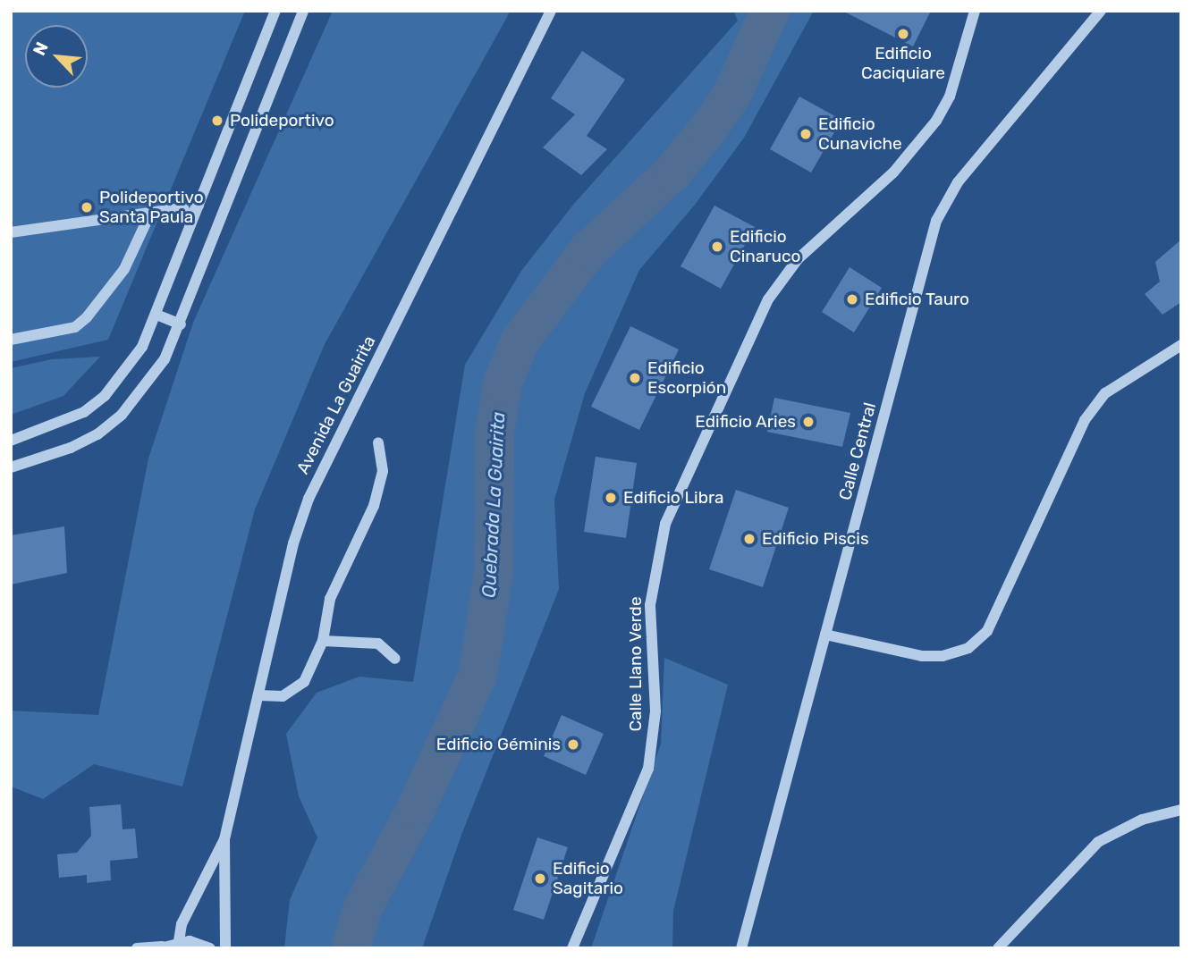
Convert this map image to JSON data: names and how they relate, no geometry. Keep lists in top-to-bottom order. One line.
{"streets":{"street":["Avenida La Guairita","Calle Central","Calle Llano Verde"]},"water":["Quebrada La Guairita"],"places":["Edificio Caciquiare","Polideportivo","Edificio Cunaviche","Polideportivo Santa Paula","Edificio Cinaruco","Edificio Tauro","Edificio Escorpión","Edificio Aries","Edificio Libra","Edificio Piscis","Edificio Géminis","Edificio Sagitario"],"north":"top left"}
